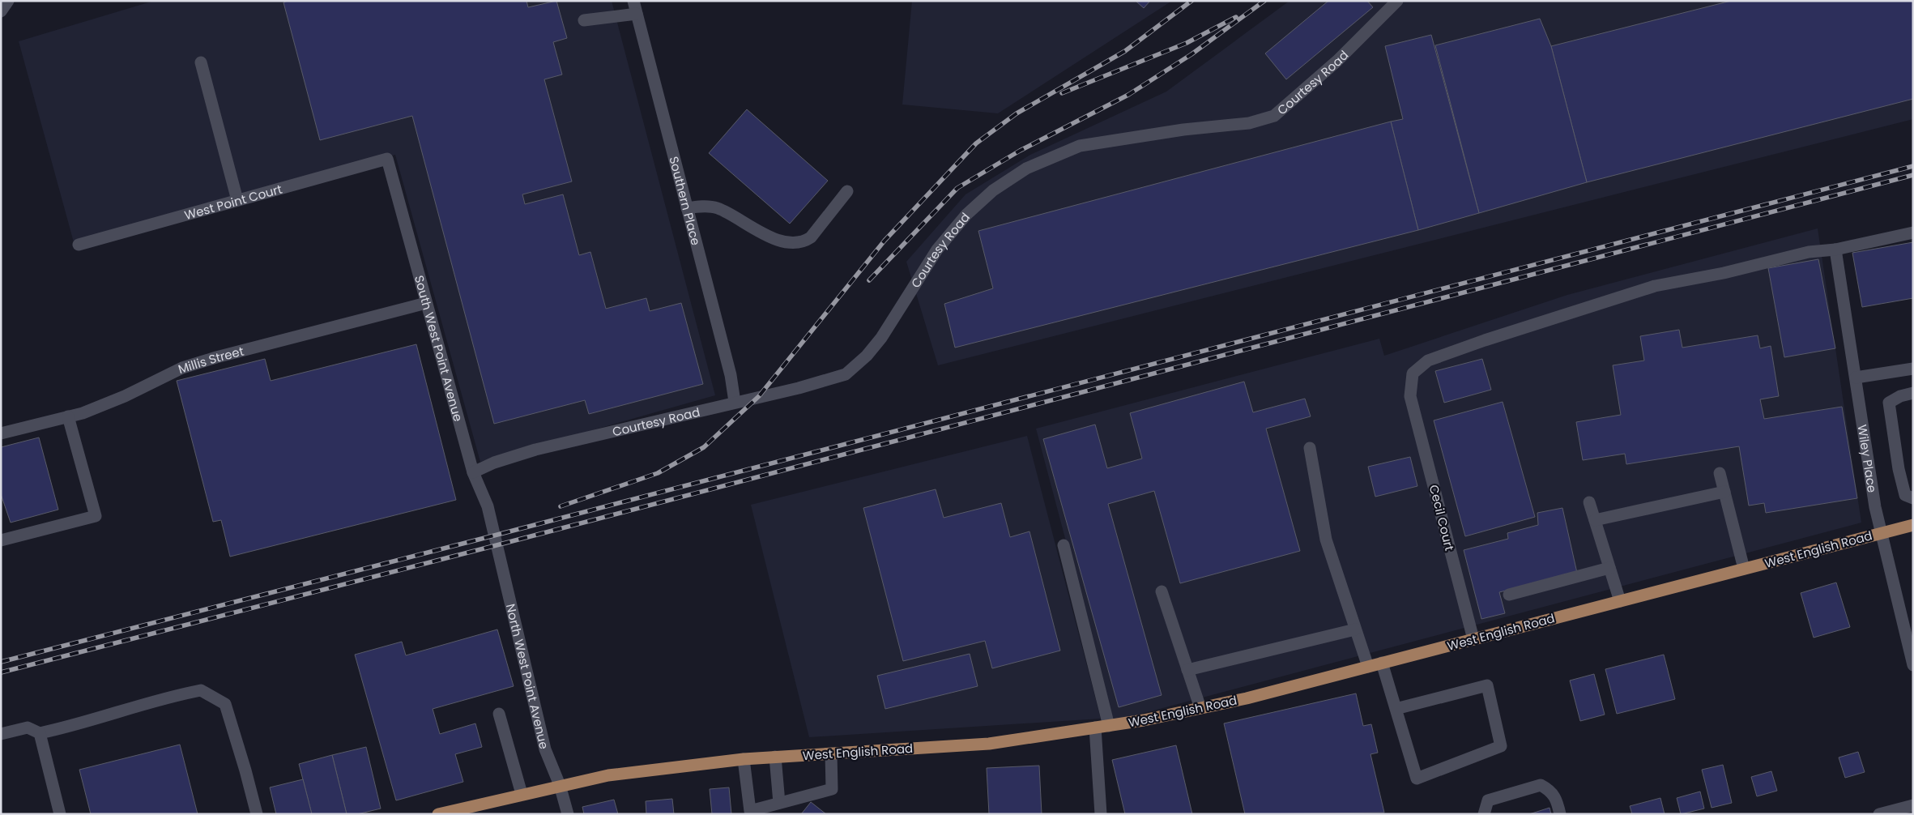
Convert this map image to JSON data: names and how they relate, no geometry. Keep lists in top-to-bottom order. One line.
{"streets":{"main road":["West English Road"],"street":["Courtesy Road","Southern Place","West Point Court","South West Point Avenue","Millis Street","Wiley Place","Cecil Court","North West Point Avenue"]},"crossings":[["Courtesy Road","Southern Place"],["Courtesy Road","South West Point Avenue"],["West Point Court","South West Point Avenue"],["South West Point Avenue","Millis Street"],["South West Point Avenue","North West Point Avenue"],["Wiley Place","Cecil Court"],["Wiley Place","West English Road"],["Cecil Court","West English Road"],["West English Road","North West Point Avenue"]]}
